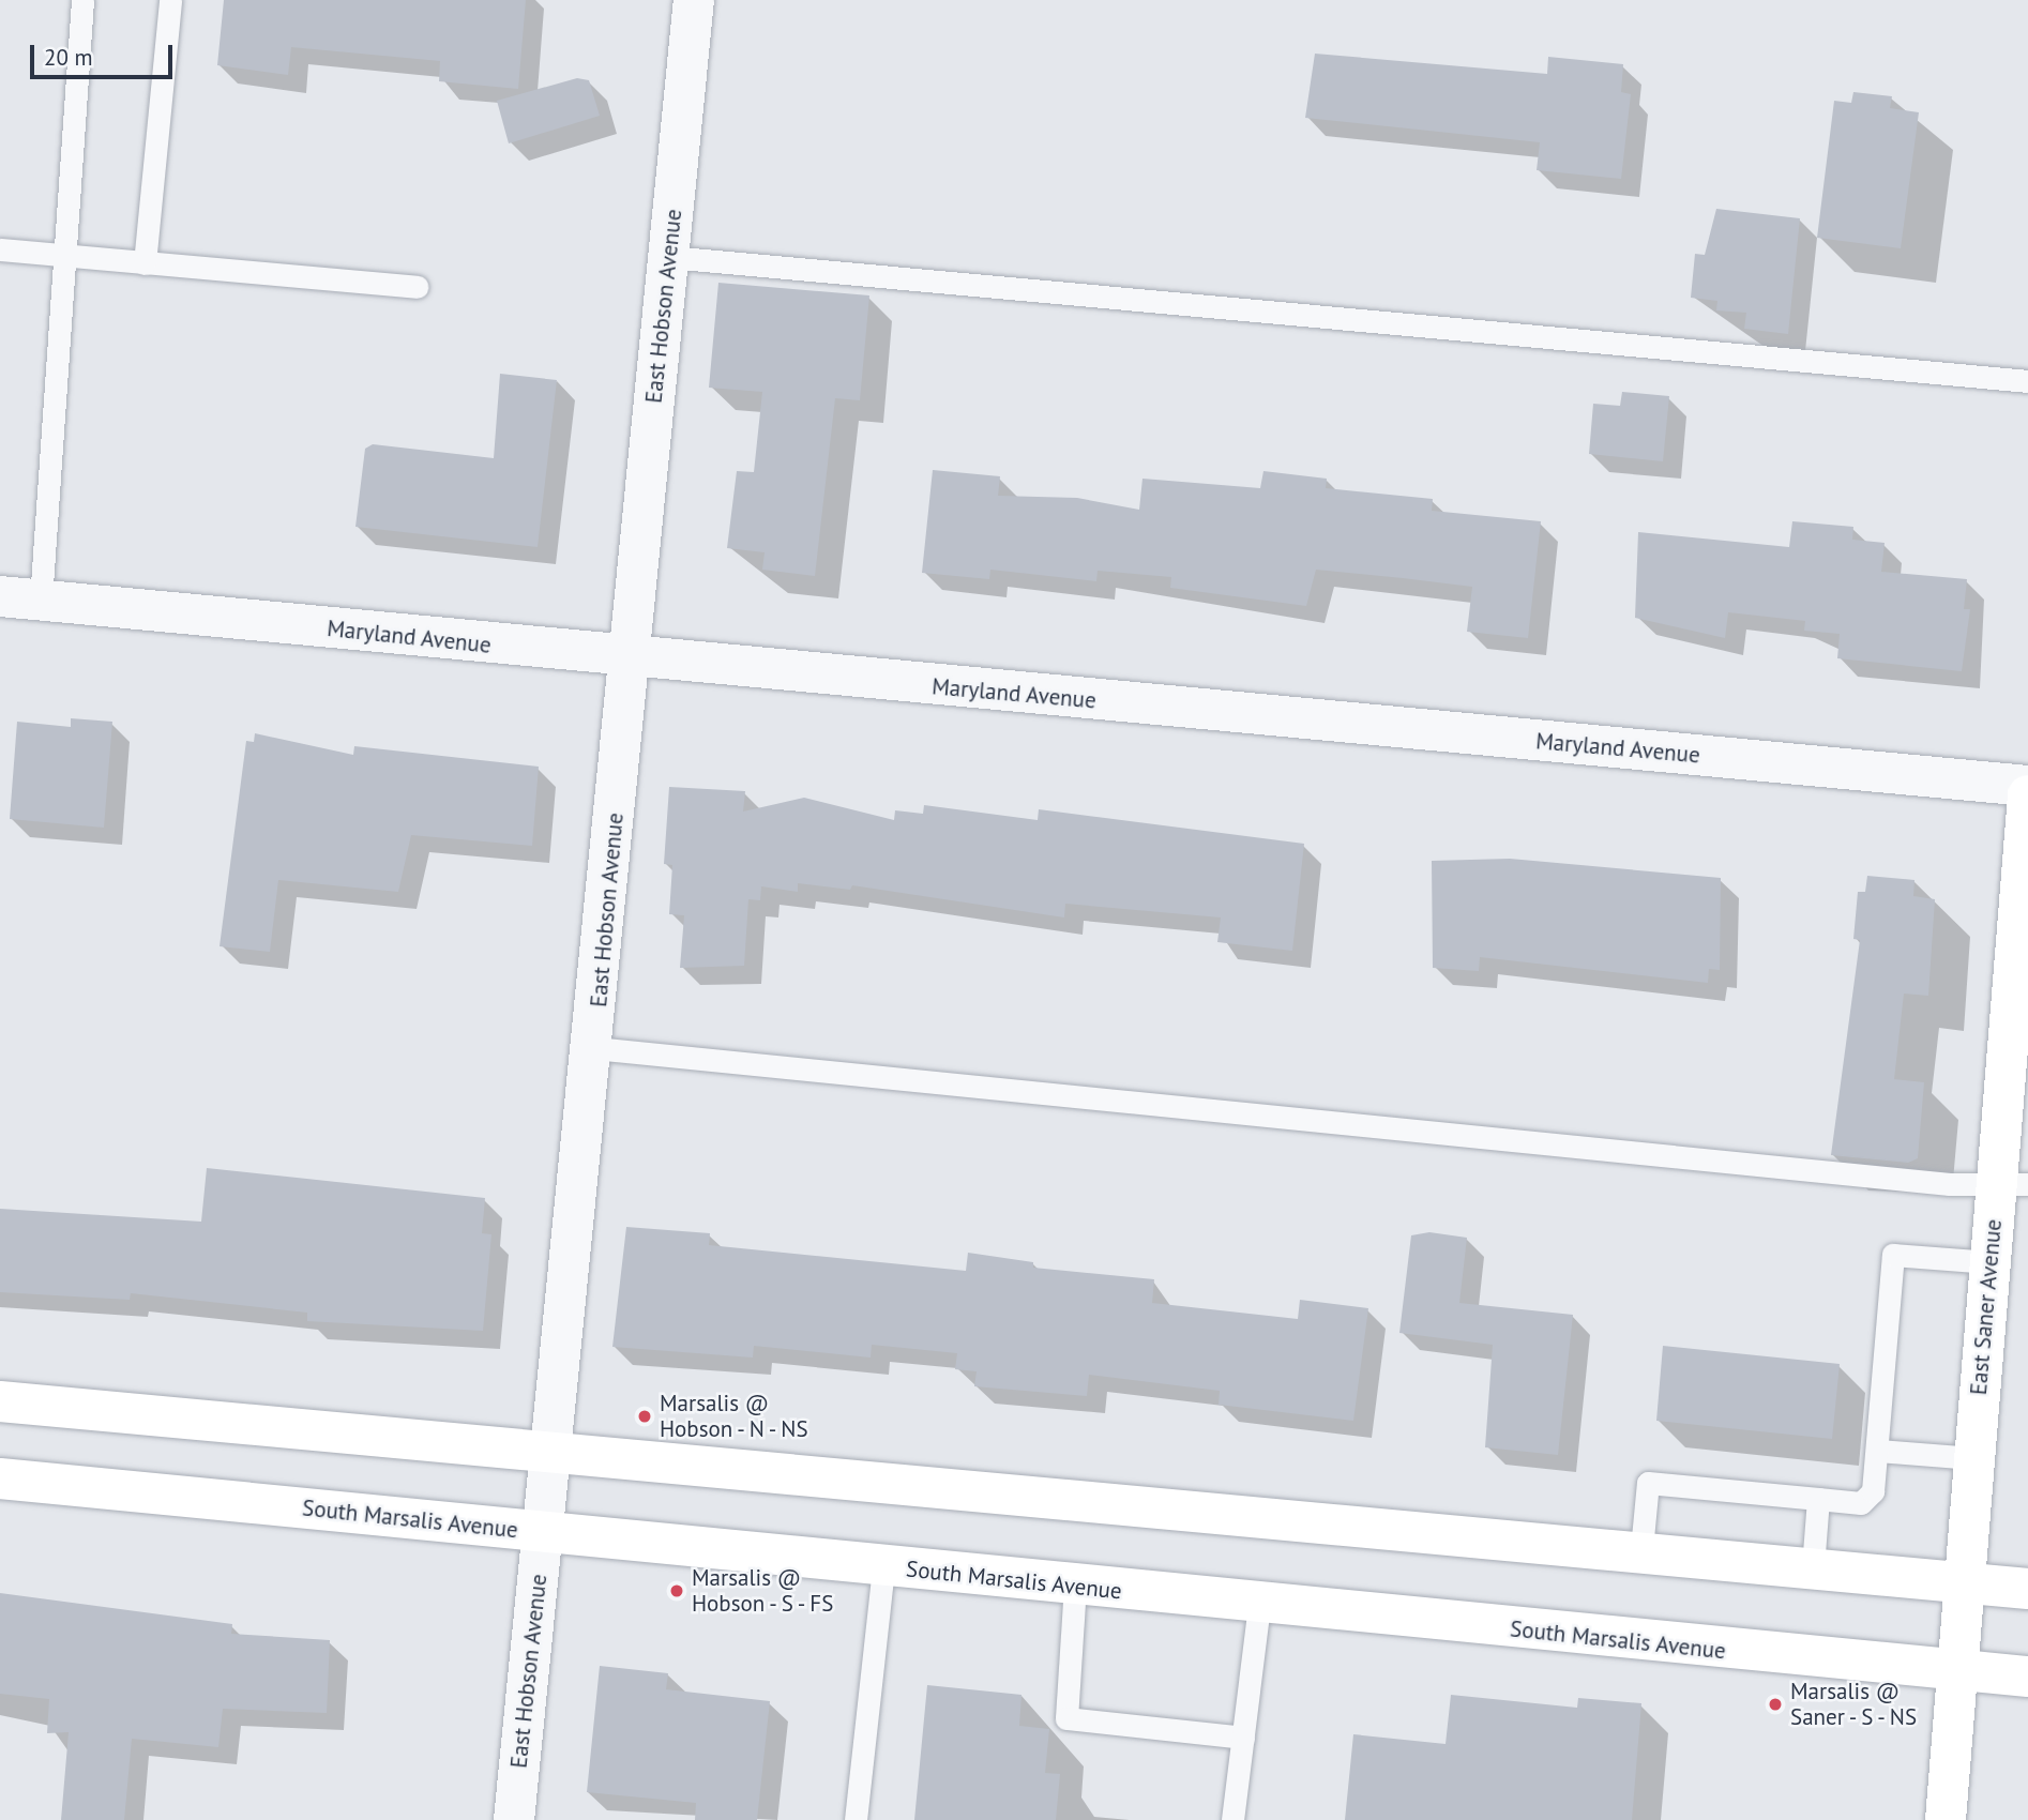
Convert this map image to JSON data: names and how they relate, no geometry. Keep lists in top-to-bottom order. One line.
{"streets":{"main road":["East Saner Avenue","South Marsalis Avenue"],"street":["East Hobson Avenue","Maryland Avenue"]},"crossings":[["East Hobson Avenue","Maryland Avenue"],["East Hobson Avenue","South Marsalis Avenue"],["East Saner Avenue","South Marsalis Avenue"]],"places":["Marsalis @ Hobson - N - NS","Marsalis @ Hobson - S - FS","Marsalis @ Saner - S - NS"],"scale_bar":"20 m"}
